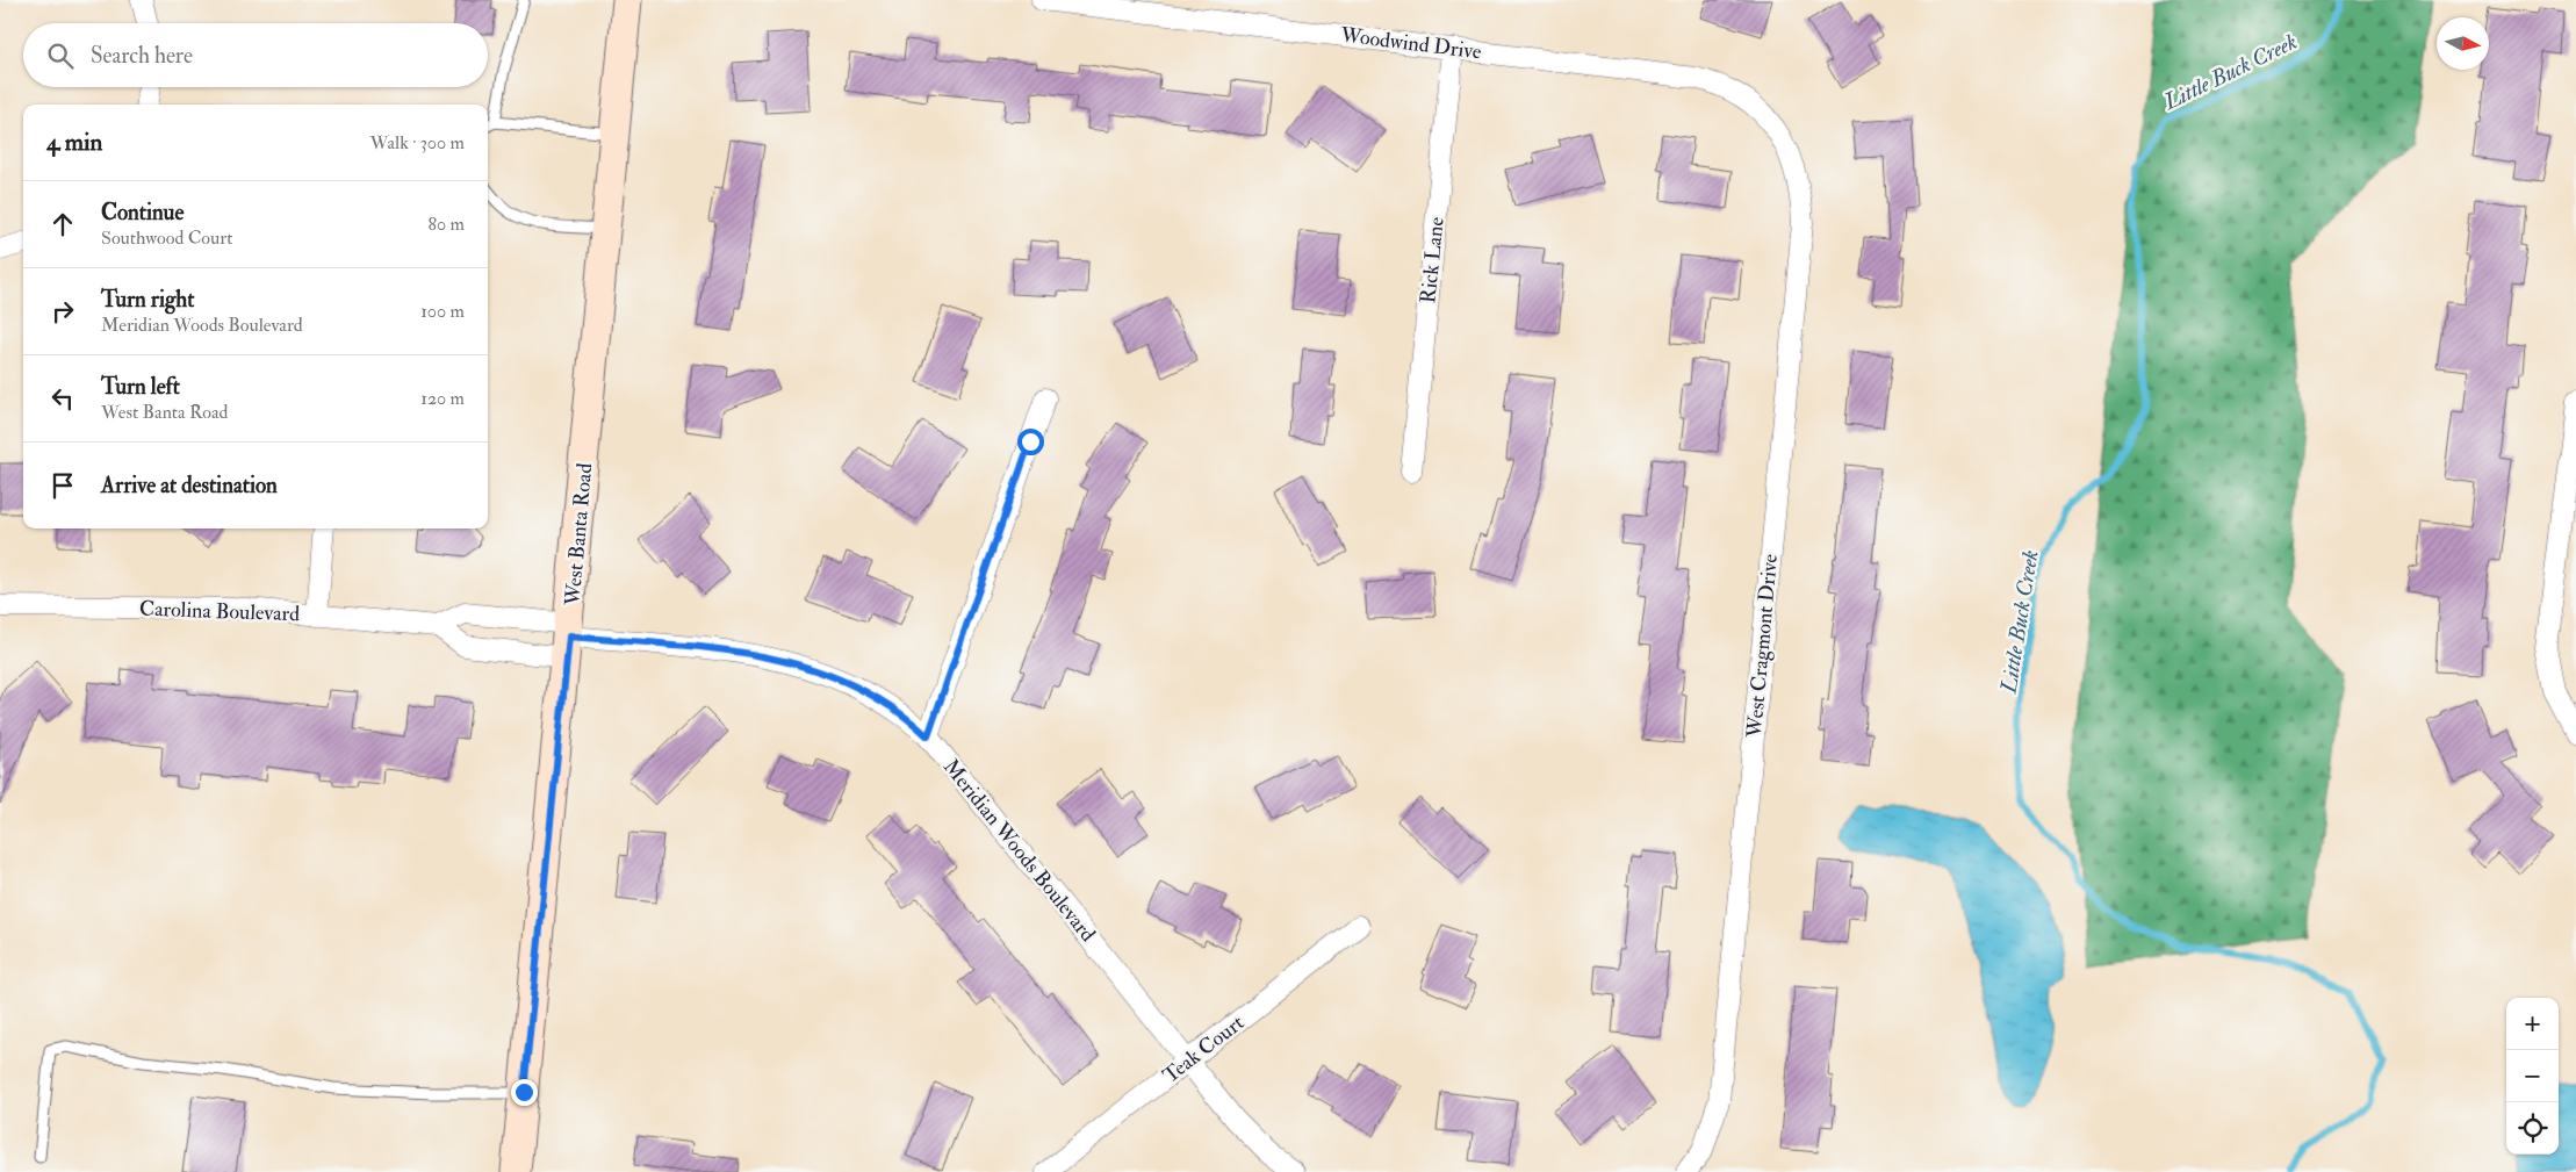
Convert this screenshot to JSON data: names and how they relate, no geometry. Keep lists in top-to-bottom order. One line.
{"streets":{"street":["Woodwind Drive","Rick Lane","West Banta Road","Carolina Boulevard","West Cragmont Drive","Meridian Woods Boulevard","Teak Court"]},"crossings":[["Woodwind Drive","Rick Lane"],["Woodwind Drive","West Cragmont Drive"],["West Banta Road","Meridian Woods Boulevard"],["Meridian Woods Boulevard","Teak Court"]],"water":["Little Buck Creek"],"north":"right","page":{"search":"Search here","heading":["4 min","Walk · 300 m"],"list":[["Continue","Southwood Court","80 m"],["Turn right","Meridian Woods Boulevard","100 m"],["Turn left","West Banta Road","120 m"],"Arrive at destination"],"map_buttons":["+","−"]}}
